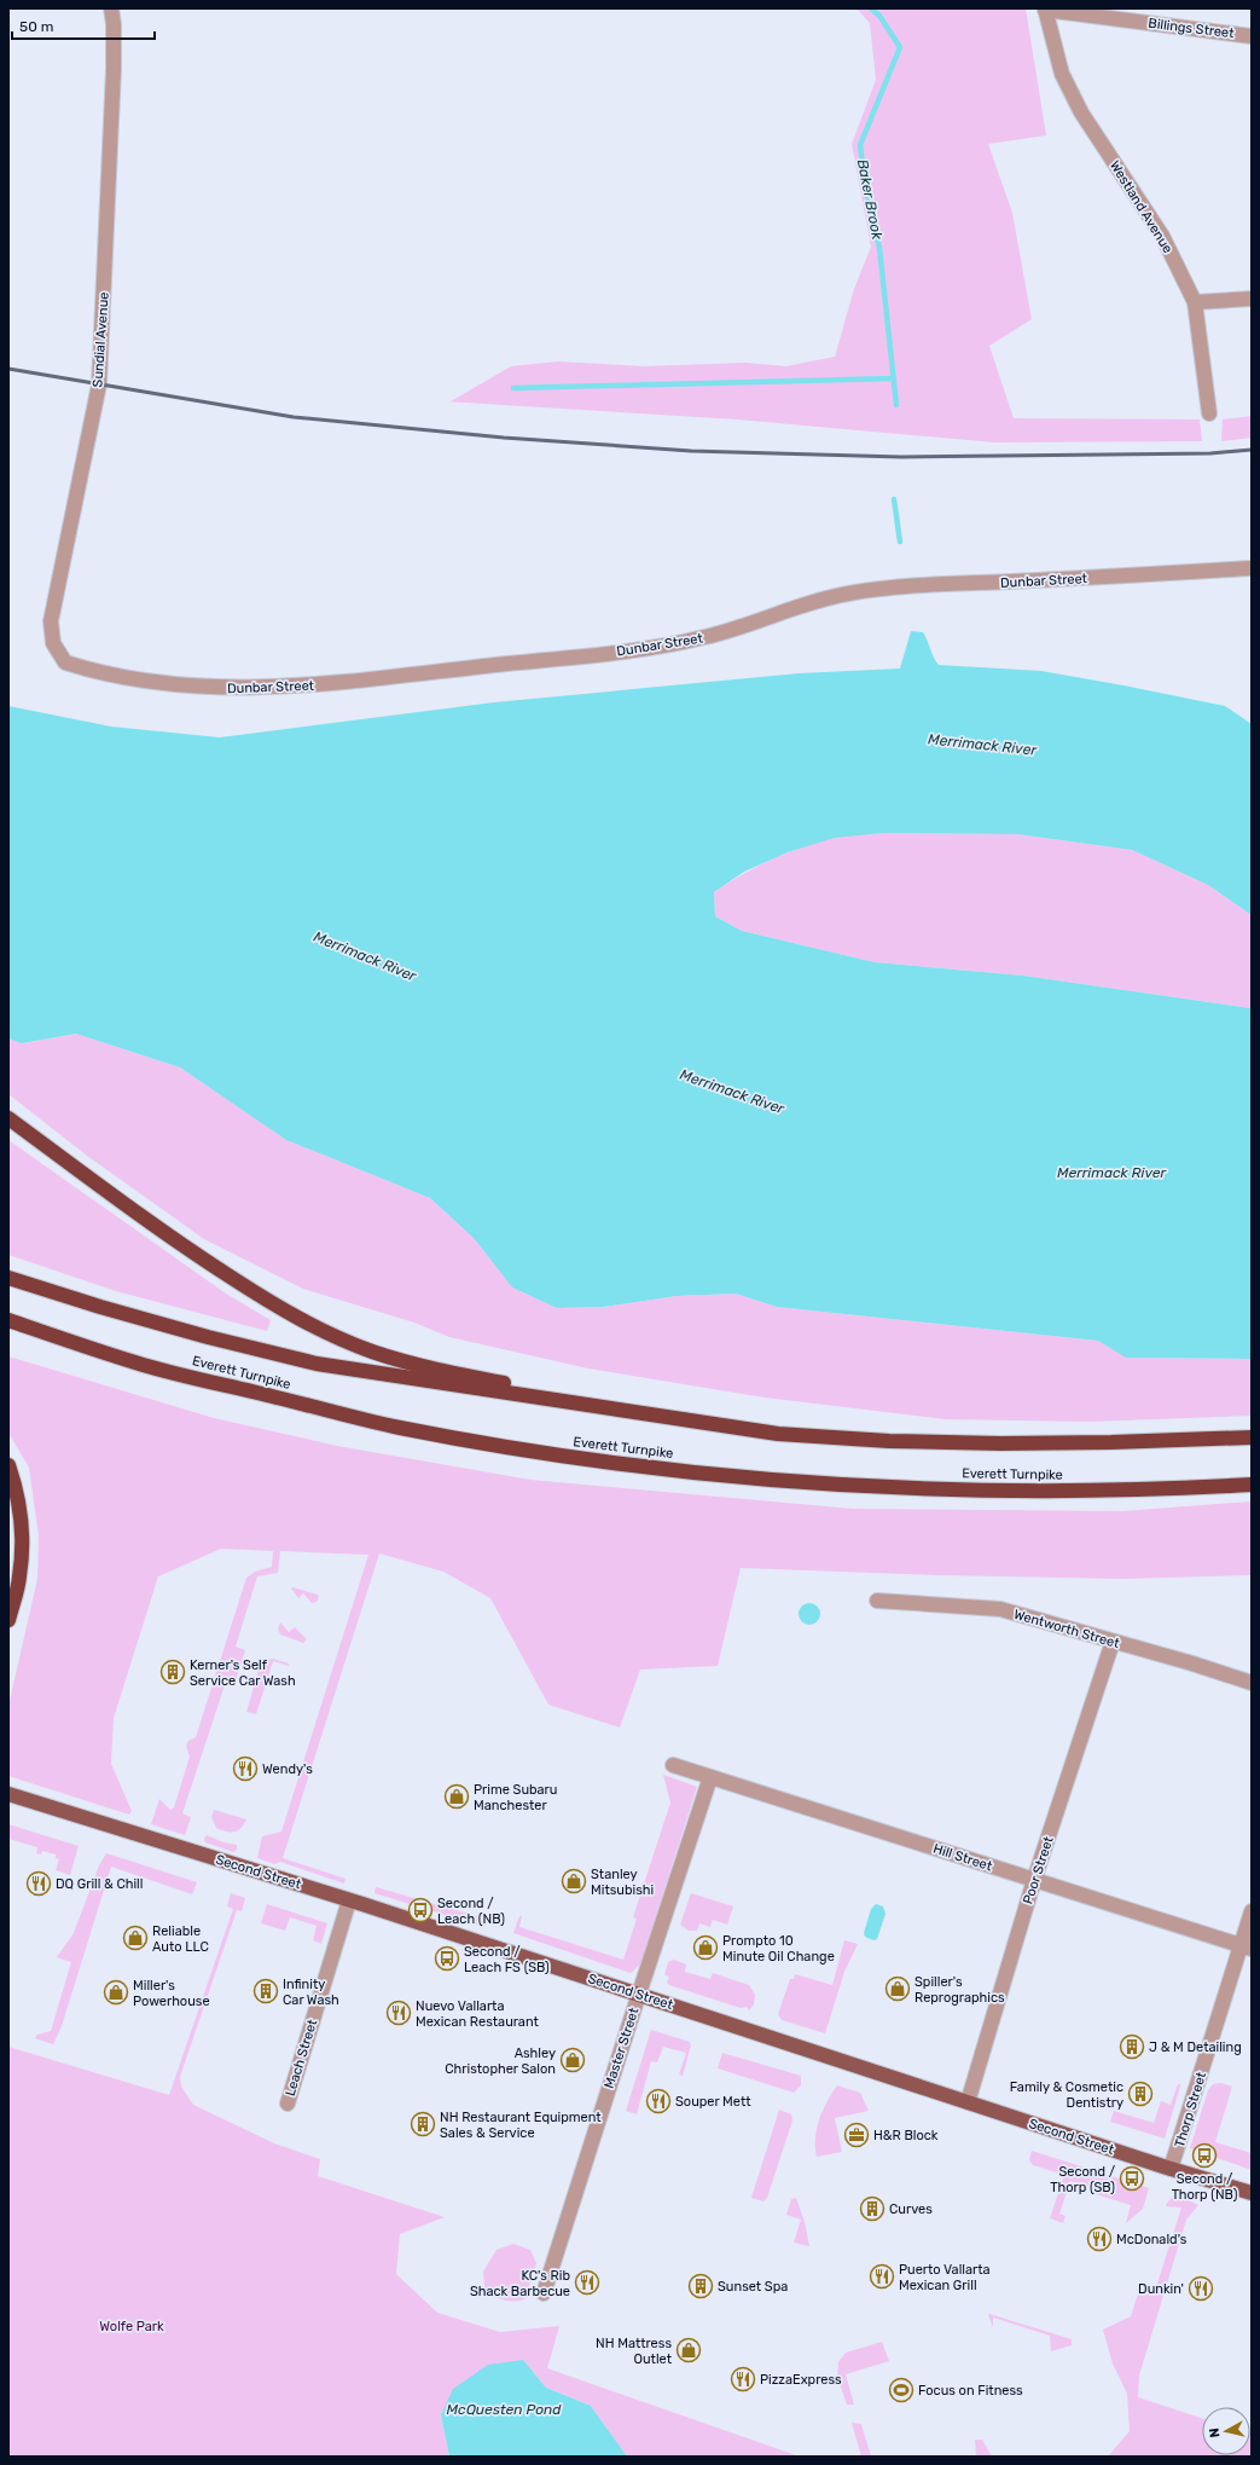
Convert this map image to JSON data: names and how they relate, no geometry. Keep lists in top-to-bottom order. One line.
{"streets":{"highway":["Everett Turnpike"],"main road":["Second Street"],"street":["Billings Street","Westland Avenue","Sundial Avenue","Dunbar Street","Wentworth Street","Hill Street","Poor Street","Master Street","Leach Street","Thorp Street"]},"crossings":[["Billings Street","Westland Avenue"],["Sundial Avenue","Dunbar Street"],["Wentworth Street","Poor Street"],["Hill Street","Poor Street"],["Hill Street","Master Street"],["Hill Street","Thorp Street"],["Poor Street","Second Street"],["Second Street","Master Street"],["Second Street","Leach Street"],["Second Street","Thorp Street"]],"water":["Baker Brook","Merrimack River","McQuesten Pond"],"parks":["Wolfe Park"],"places":{"building":["Kerner's Self Service Car Wash","Infinity Car Wash","J & M Detailing","Family & Cosmetic Dentistry","NH Restaurant Equipment Sales & Service","Curves","Sunset Spa"],"restaurant":["Wendy's","DQ Grill & Chill","Nuevo Vallarta Mexican Restaurant","Souper Mett","McDonald's","Puerto Vallarta Mexican Grill","KC's Rib Shack Barbecue","Dunkin'","PizzaExpress"],"shop":["Prime Subaru Manchester","Stanley Mitsubishi","Reliable Auto LLC","Prompto 10 Minute Oil Change","Spiller's Reprographics","Miller's Powerhouse","Ashley Christopher Salon","NH Mattress Outlet"],"bus stop":["Second / Leach (NB)","Second / Leach FS (SB)","Second / Thorp (NB)","Second / Thorp (SB)"],"office":["H&R Block"],"sports":["Focus on Fitness"]},"scale_bar":"50 m","north":"left"}
